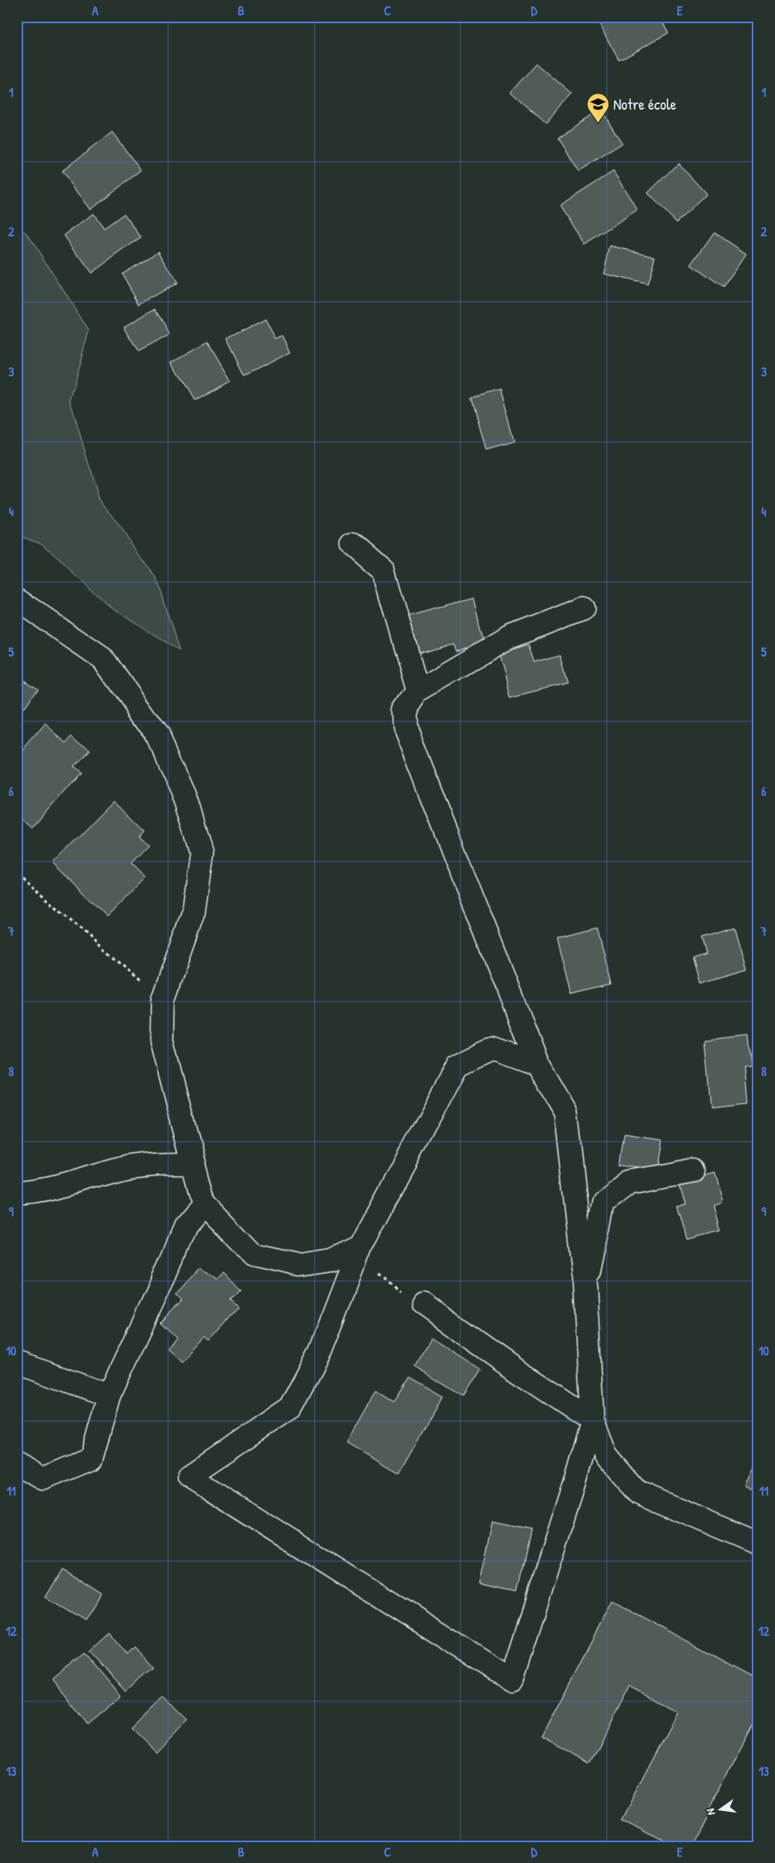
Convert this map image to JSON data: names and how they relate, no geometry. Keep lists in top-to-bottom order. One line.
{"places":{"school or university":["Notre école"]},"north":"left","grid":{"columns":["A","B","C","D","E"],"rows":["1","2","3","4","5","6","7","8","9","10","11","12","13"]}}
